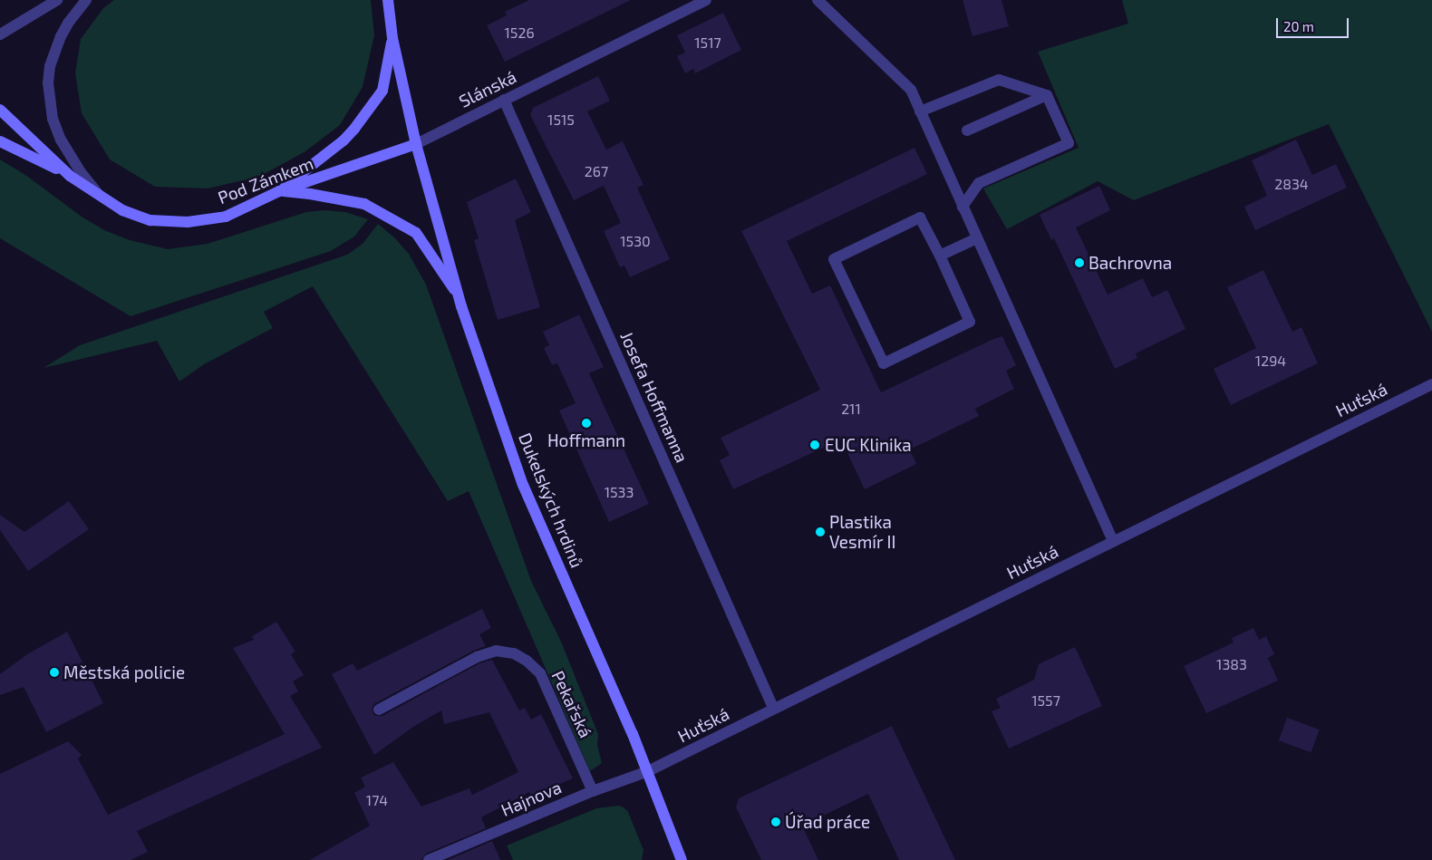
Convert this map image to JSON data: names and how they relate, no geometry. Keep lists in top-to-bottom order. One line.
{"streets":{"main road":["Pod Zámkem","Dukelských hrdinů"],"street":["Slánská","Josefa Hoffmanna","Huťská","Pekařská","Hajnova"]},"crossings":[["Slánská","Pod Zámkem"],["Slánská","Josefa Hoffmanna"],["Slánská","Dukelských hrdinů"],["Pod Zámkem","Dukelských hrdinů"],["Josefa Hoffmanna","Huťská"],["Huťská","Dukelských hrdinů"],["Huťská","Hajnova"],["Dukelských hrdinů","Hajnova"],["Pekařská","Hajnova"]],"places":["Bachrovna","Hoffmann","EUC Klinika","Plastika Vesmír II","Městská policie","Úřad práce"],"house_numbers":["1526","1517","1515","267","2834","1530","1294","211","1533","1383","1557","174"],"scale_bar":"20 m"}
